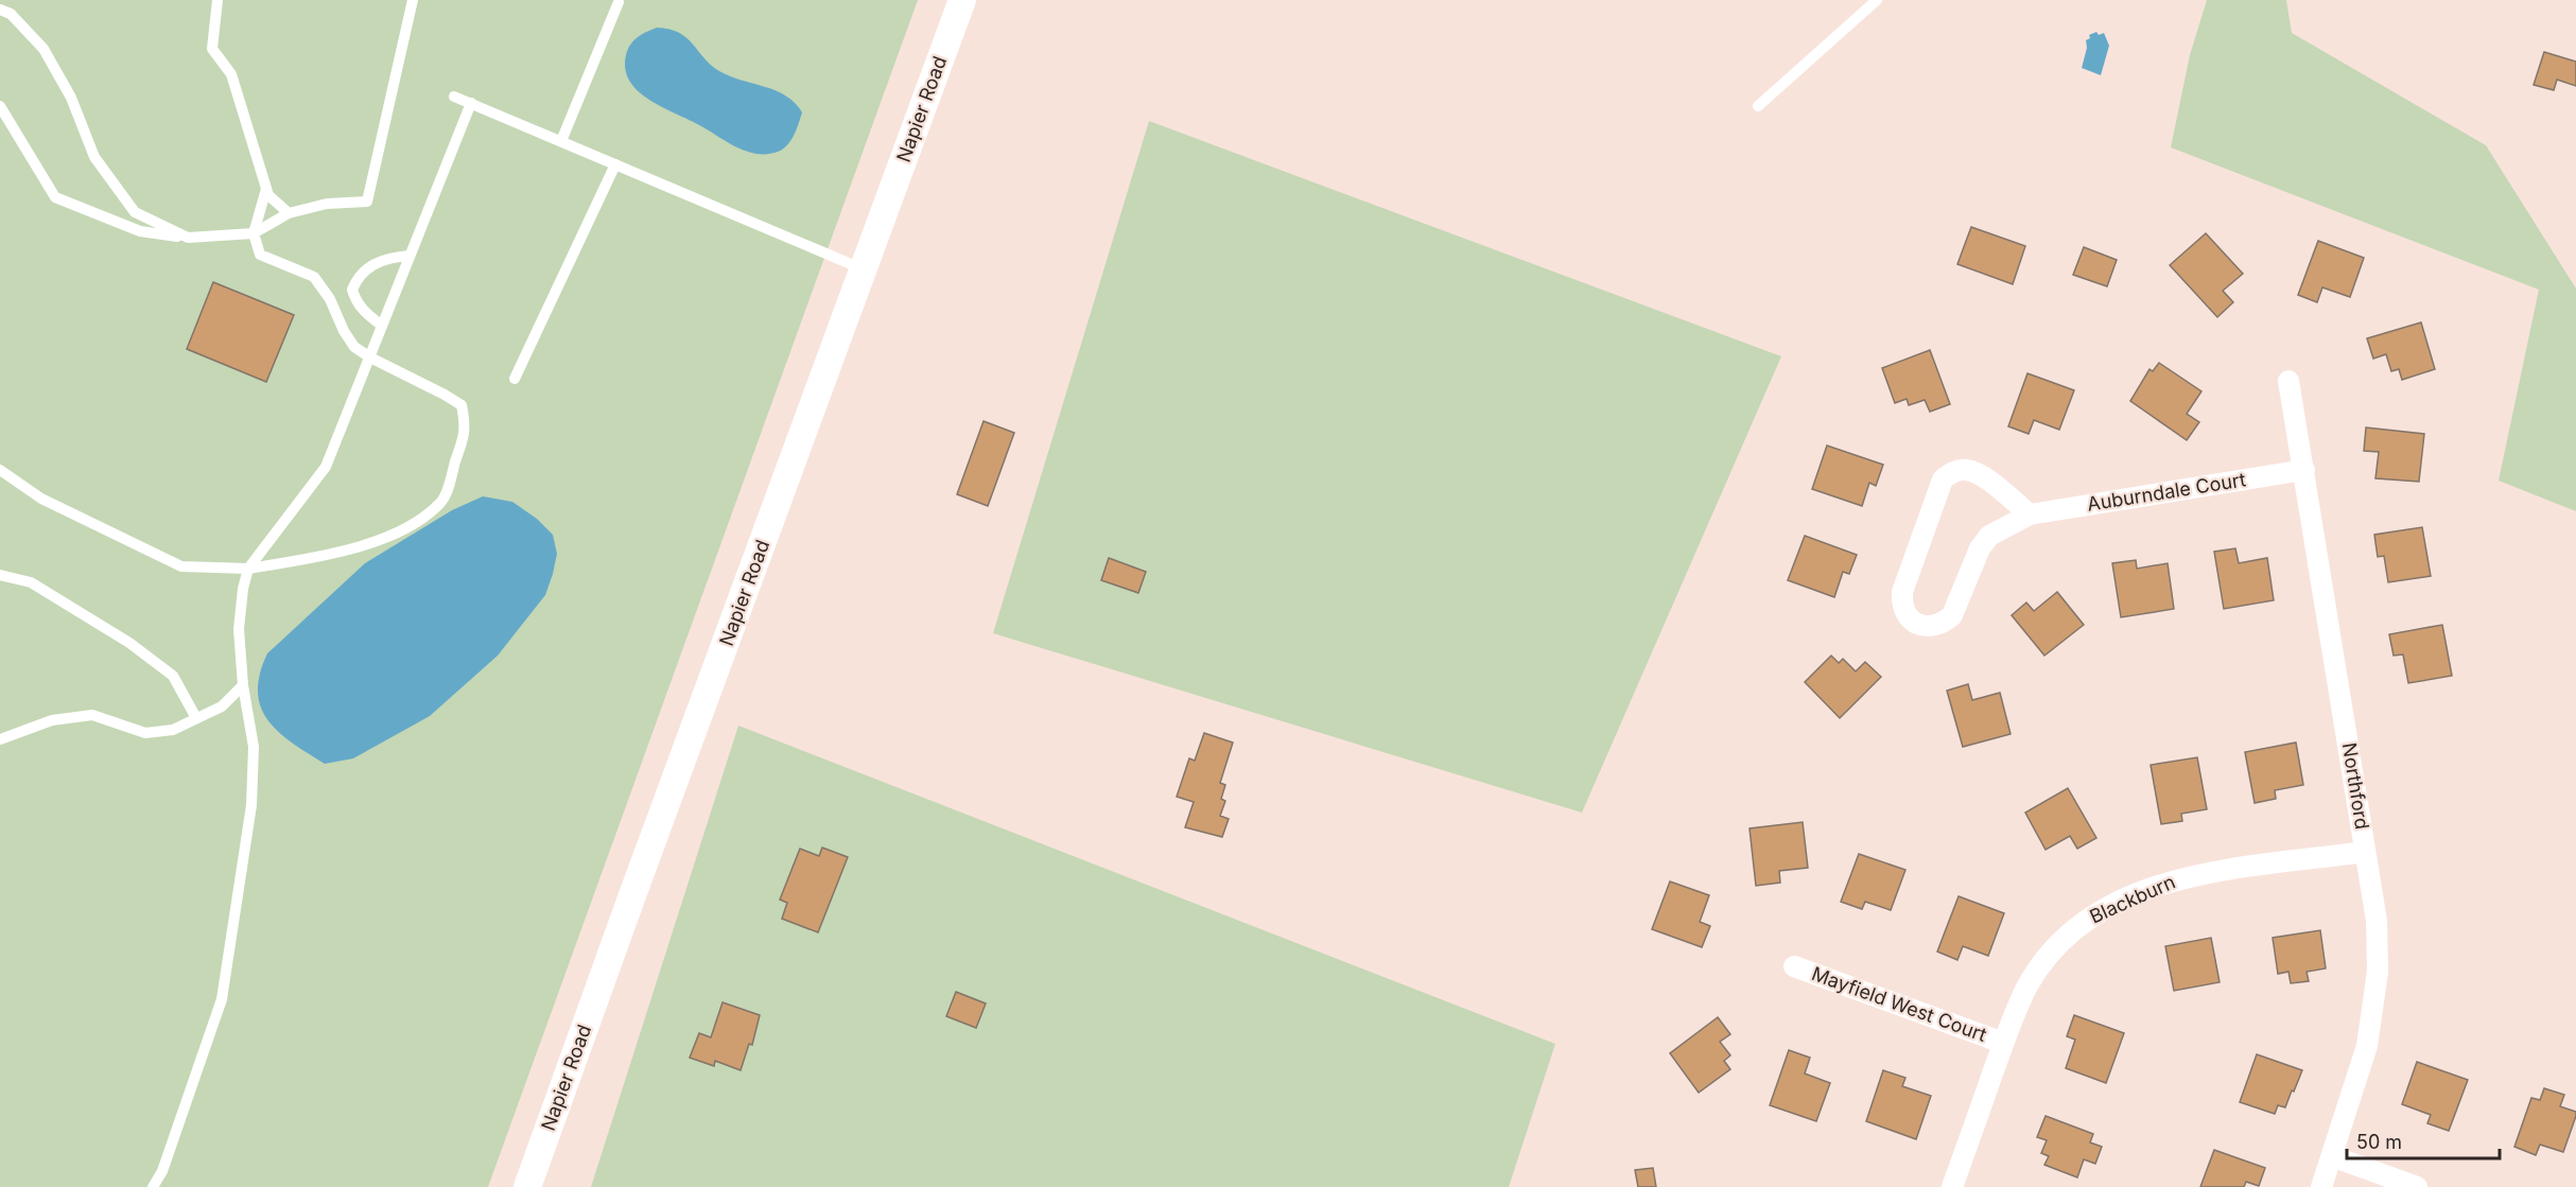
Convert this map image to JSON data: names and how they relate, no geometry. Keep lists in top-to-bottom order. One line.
{"streets":{"street":["Napier Road","Auburndale Court","Northford","Blackburn","Mayfield West Court"]},"crossings":[["Auburndale Court","Northford"],["Northford","Blackburn"],["Blackburn","Mayfield West Court"]],"scale_bar":"50 m"}
